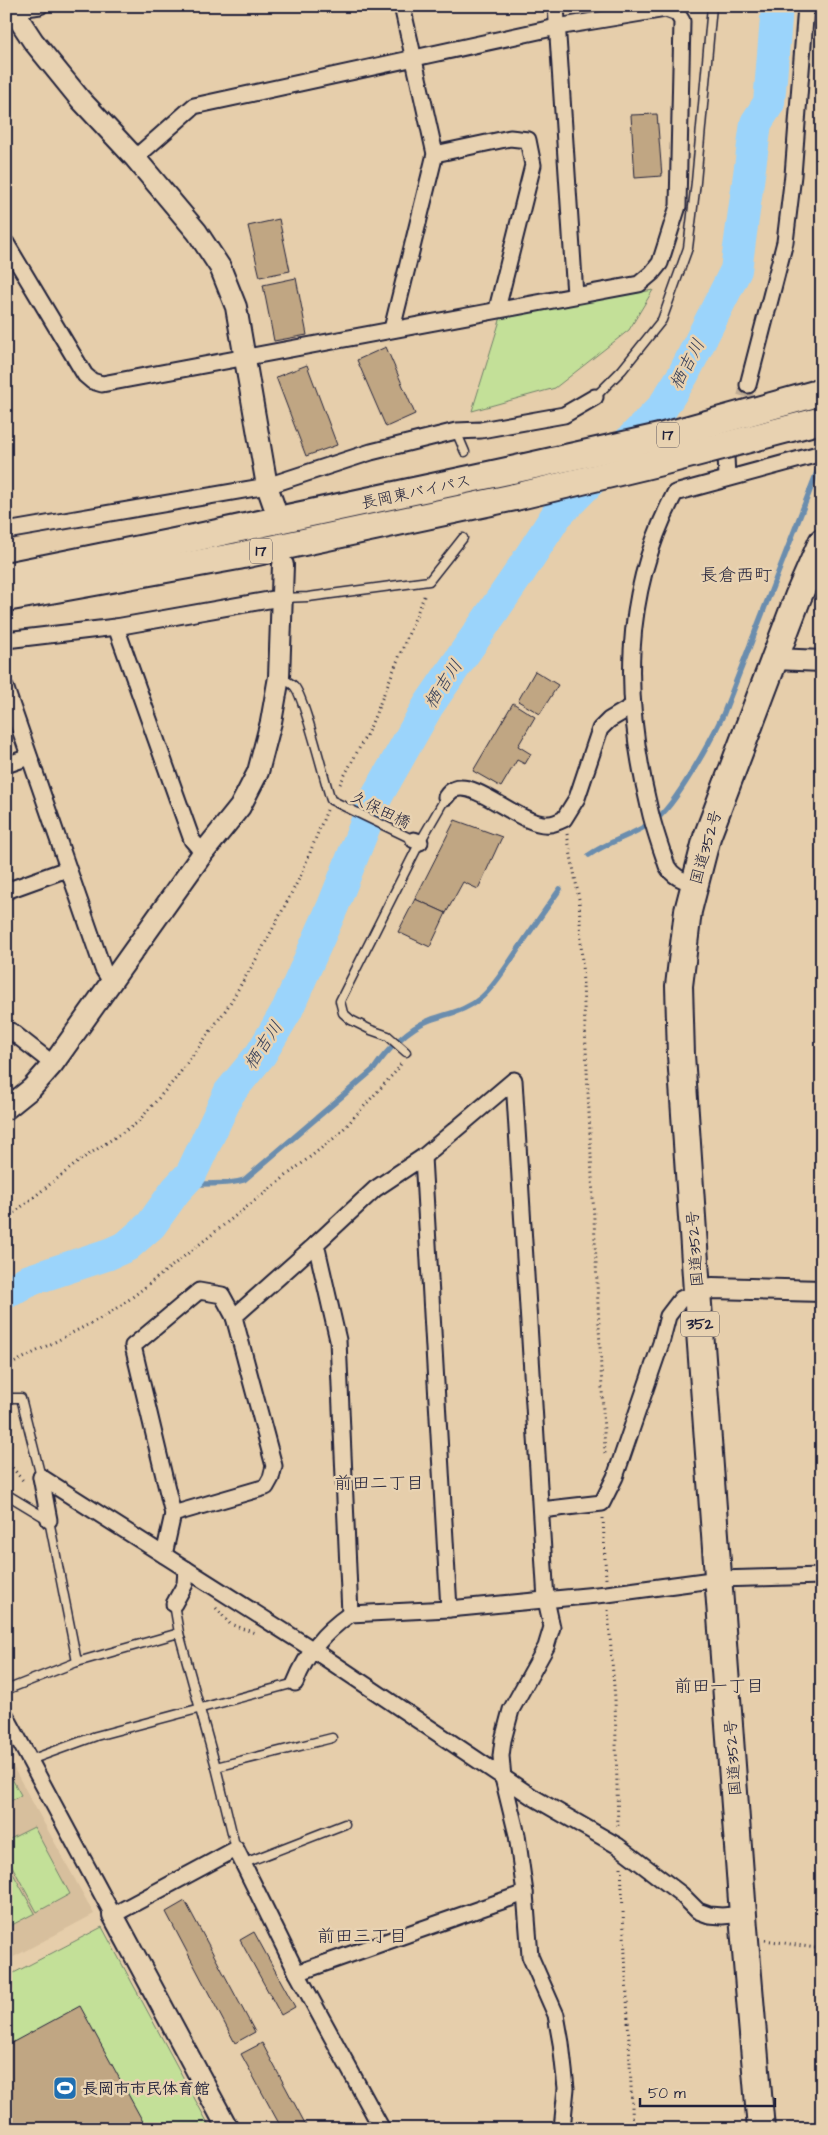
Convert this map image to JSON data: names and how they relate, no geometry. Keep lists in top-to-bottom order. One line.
{"streets":{"highway":["17","長岡東バイパス","国道352号","352"],"lane":["久保田橋"]},"crossings":[["17","長岡東バイパス"]],"districts":["長倉西町","前田二丁目","前田一丁目","前田三丁目"],"water":["栖吉川"],"places":{"sports":["長岡市市民体育館"]},"scale_bar":"50 m"}
